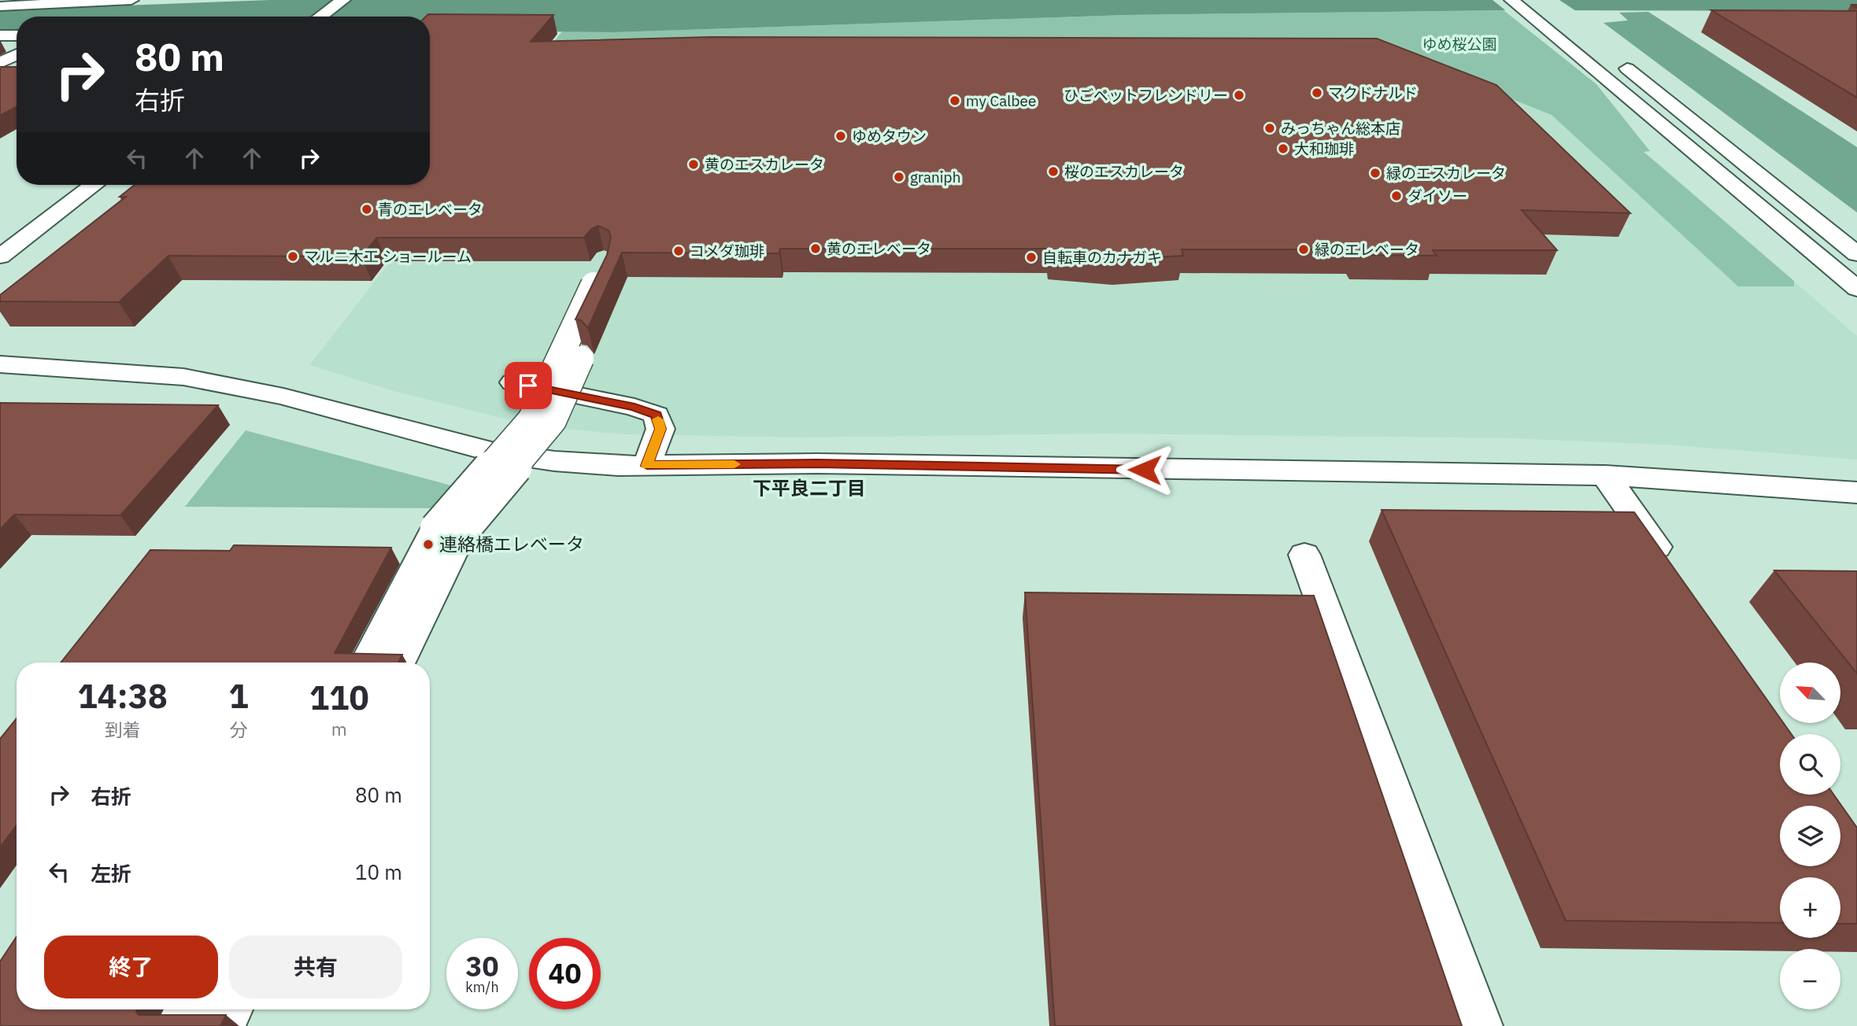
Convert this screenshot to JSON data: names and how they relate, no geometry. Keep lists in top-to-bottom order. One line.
{"districts":["下平良二丁目"],"parks":["ゆめ桜公園"],"places":["マクドナルド","ひごペットフレンドリー","my Calbee","みっちゃん総本店","ゆめタウン","大和珈琲","黄のエスカレータ","桜のエスカレータ","緑のエスカレータ","graniph","ダイソー","青のエレベータ","黄のエレベータ","緑のエレベータ","コメダ珈琲","マルニ木工 ショールーム","自転車のカナガキ","連絡橋エレベータ"],"north":"top left","page":{"turn":["80 m","右折"],"map_buttons":["+","−"],"eta":["14:38","到着","1","分","110","m"],"list":[{"name":"右折","value":"80 m"},{"name":"左折","value":"10 m"}],"buttons":["終了","共有"],"speed":"30 km/h","limit":"40"}}
